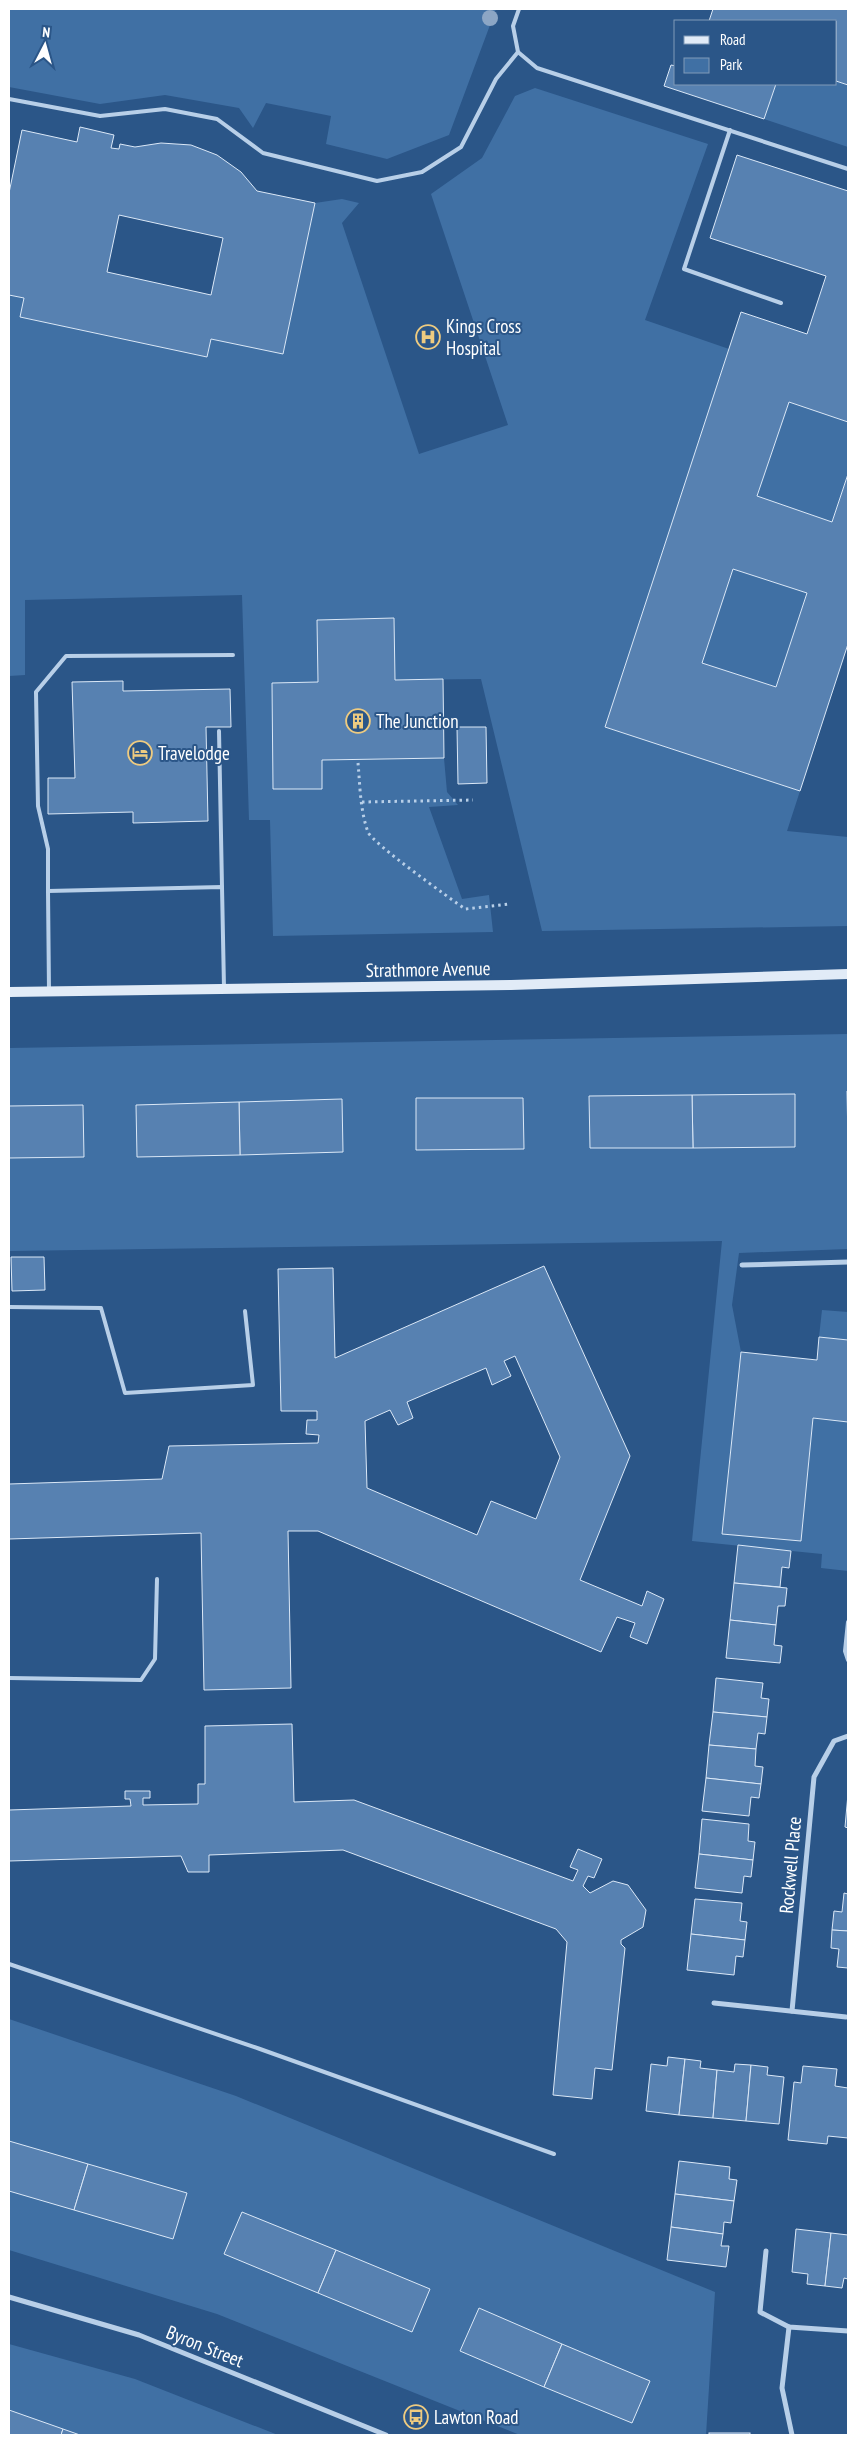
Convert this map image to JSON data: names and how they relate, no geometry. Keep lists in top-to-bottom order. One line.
{"streets":{"street":["Strathmore Avenue","Rockwell Place","Byron Street"]},"places":{"hospital":["Kings Cross Hospital"],"building":["The Junction"],"hotel":["Travelodge"],"bus stop":["Lawton Road"]},"legend":["Road","Park"],"north":"top"}
